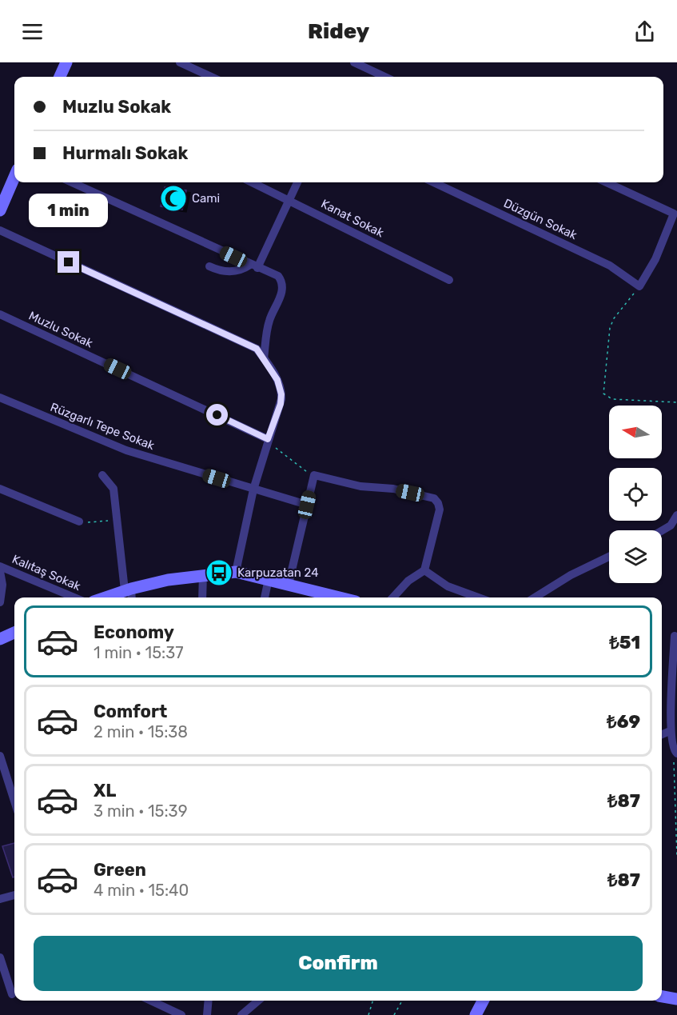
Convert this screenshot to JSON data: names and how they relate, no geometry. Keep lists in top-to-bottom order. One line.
{"streets":{"street":["Kanat Sokak","Düzgün Sokak","Muzlu Sokak","Rüzgarlı Tepe Sokak","Kalıtaş Sokak"]},"places":{"mosque":["Cami"],"bus stop":["Karpuzatan 24"]},"north":"left","page":{"header":"Ridey","banner":["Muzlu Sokak","Hurmalı Sokak"],"bubble":"1 min","list":[{"name":"Economy","note":"1 min · 15:37","value":"₺51"},{"name":"Comfort","note":"2 min · 15:38","value":"₺69"},{"name":"XL","note":"3 min · 15:39","value":"₺87"},{"name":"Green","note":"4 min · 15:40","value":"₺87"}],"buttons":"Confirm"}}
